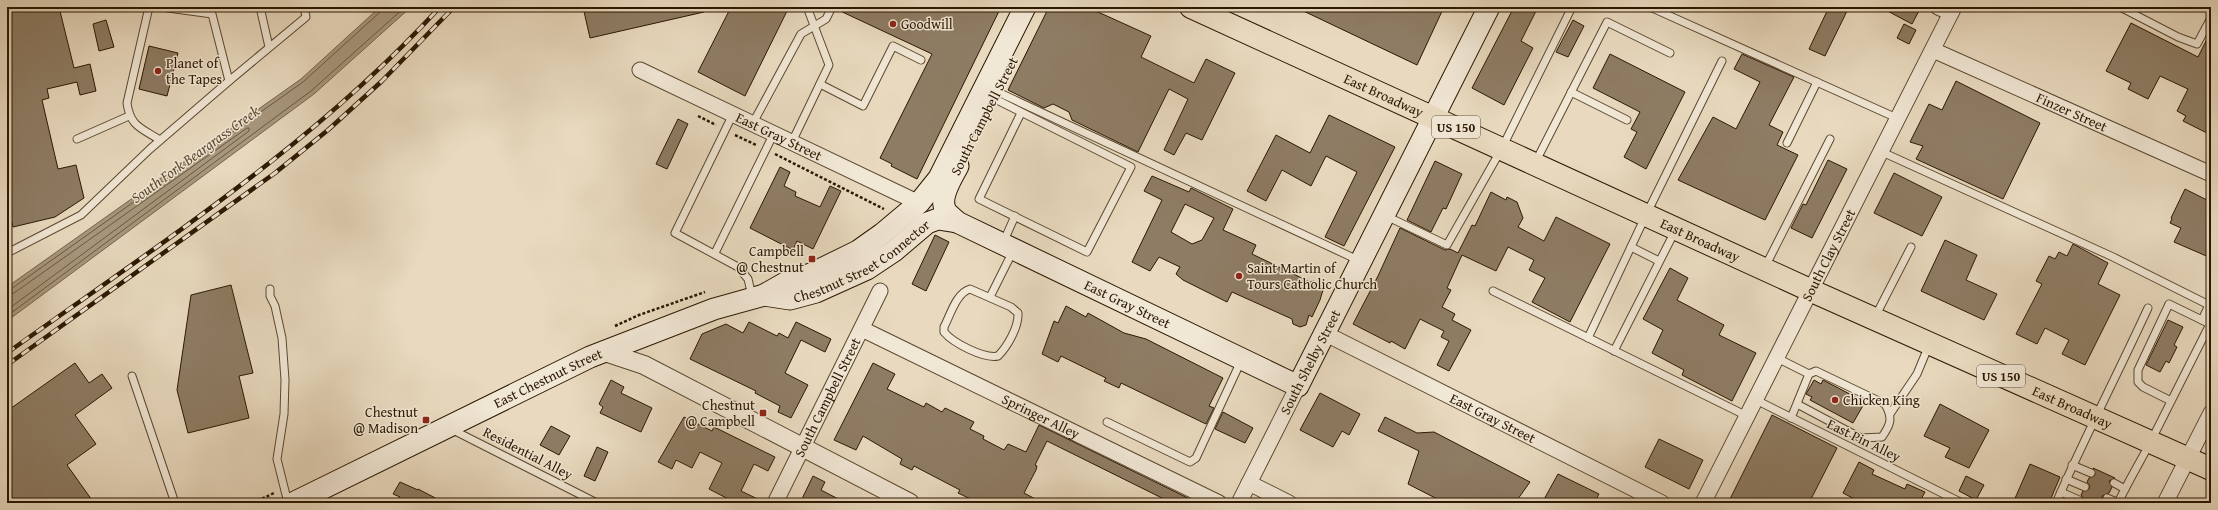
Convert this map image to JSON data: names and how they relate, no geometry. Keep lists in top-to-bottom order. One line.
{"streets":{"main road":["East Broadway","South Campbell Street","US 150","East Gray Street","Chestnut Street Connector","South Shelby Street","East Chestnut Street"],"street":["Finzer Street","South Clay Street","Springer Alley"],"lane":["East Pin Alley","Residential Alley"]},"crossings":[["East Broadway","South Clay Street"],["East Broadway","South Shelby Street"],["Finzer Street","South Clay Street"],["South Campbell Street","East Gray Street"],["South Campbell Street","Chestnut Street Connector"],["South Campbell Street","East Chestnut Street"],["South Campbell Street","Springer Alley"],["East Gray Street","Chestnut Street Connector"],["East Gray Street","South Shelby Street"],["South Clay Street","East Pin Alley"],["Chestnut Street Connector","East Chestnut Street"],["East Chestnut Street","Residential Alley"]],"water":["South Fork Beargrass Creek"],"places":{"other":["Goodwill","Planet of the Tapes","Saint Martin of Tours Catholic Church","Chicken King"],"transit":["Campbell @ Chestnut","Chestnut @ Campbell","Chestnut @ Madison"]}}
